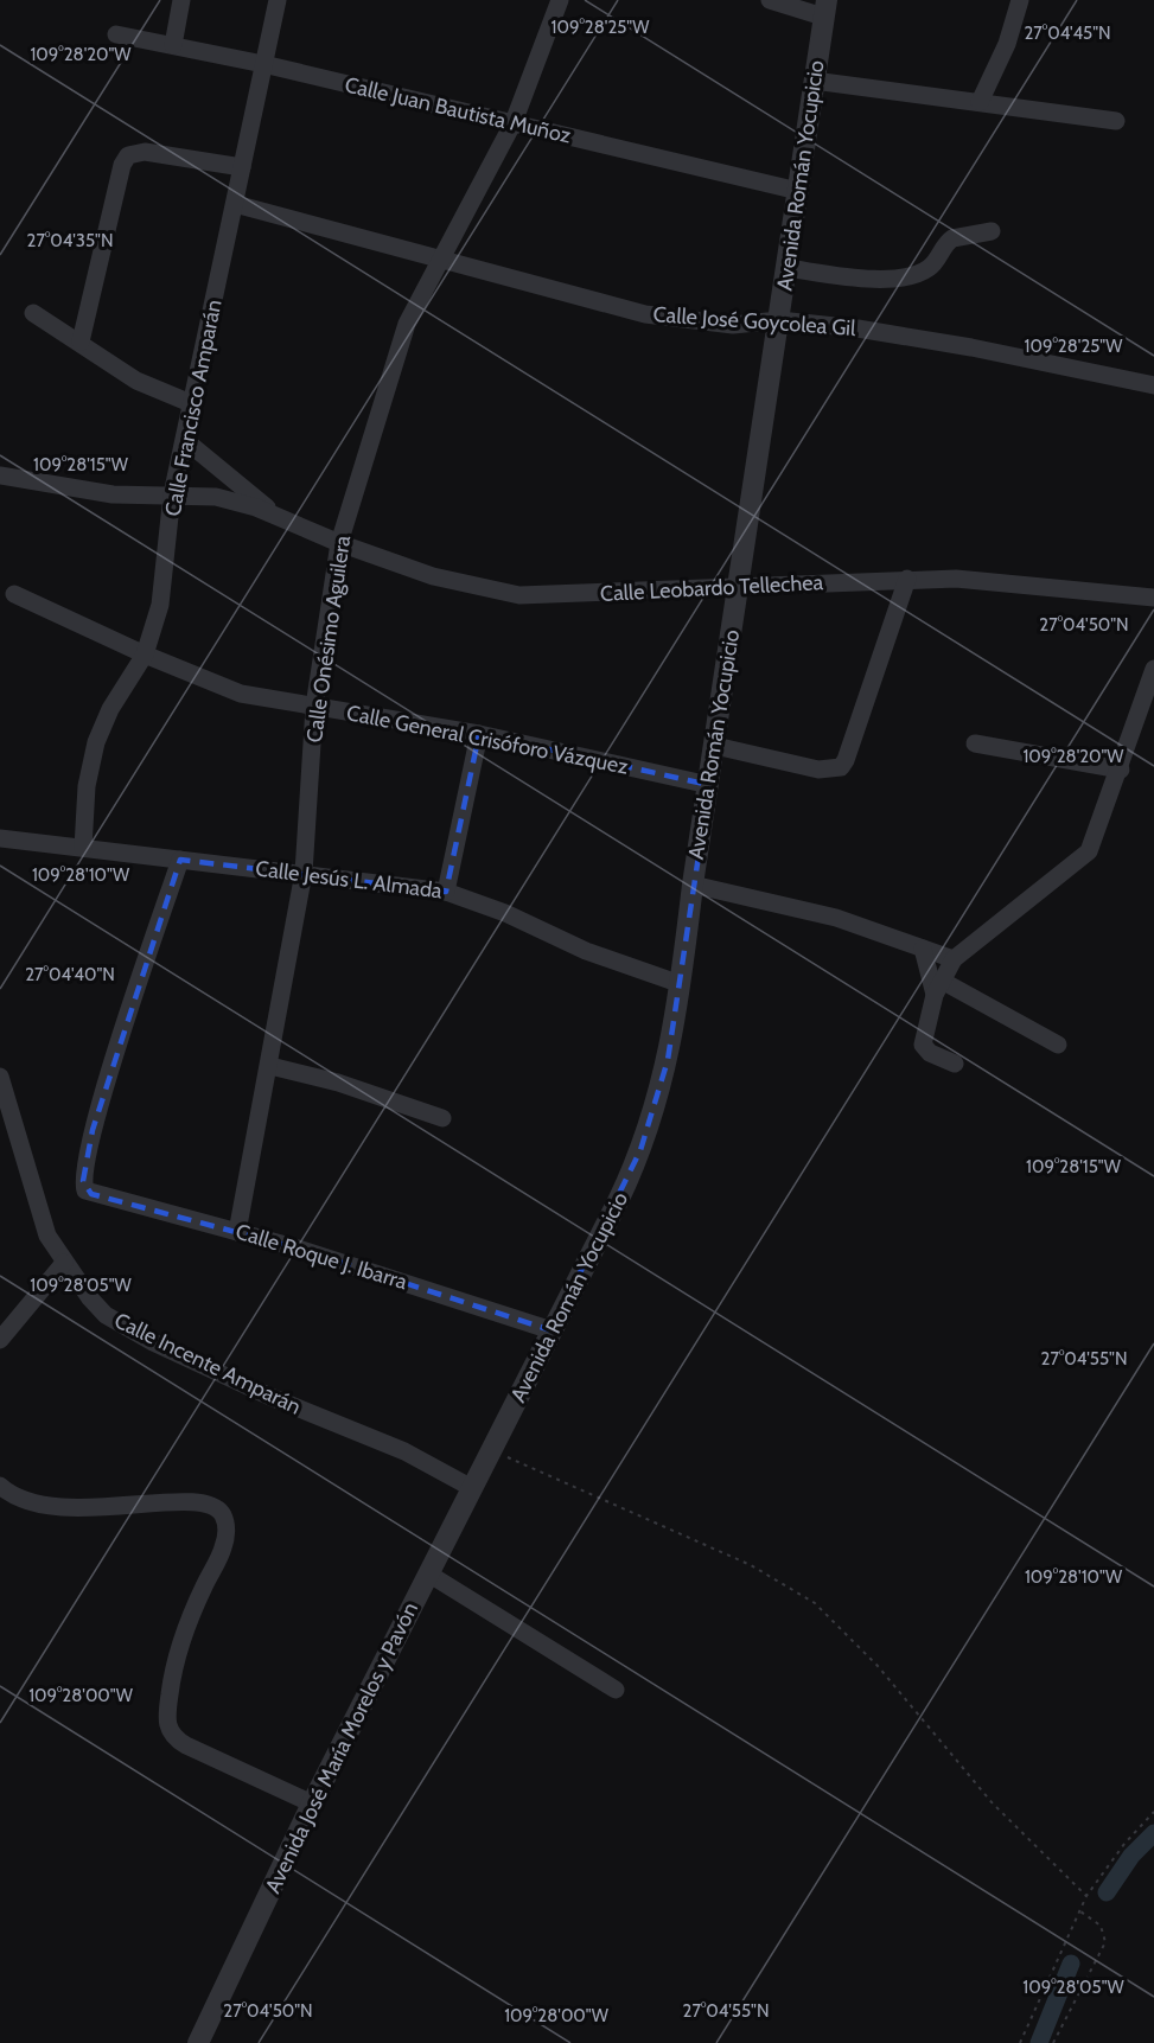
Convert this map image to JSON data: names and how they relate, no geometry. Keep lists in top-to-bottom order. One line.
{"streets":{"street":["Calle Juan Bautista Muñoz","Avenida Román Yocupicio","Calle José Goycolea Gil","Calle Francisco Amparán","Calle Leobardo Tellechea","Calle Onésimo Aguilera","Calle General Crisóforo Vázquez","Calle Jesús L. Almada","Calle Roque J. Ibarra","Calle Incente Amparán","Avenida José María Morelos y Pavón"]},"crossings":[["Calle Juan Bautista Muñoz","Avenida Román Yocupicio"],["Calle Juan Bautista Muñoz","Calle Francisco Amparán"],["Calle Juan Bautista Muñoz","Calle Onésimo Aguilera"],["Avenida Román Yocupicio","Calle José Goycolea Gil"],["Avenida Román Yocupicio","Calle Leobardo Tellechea"],["Avenida Román Yocupicio","Calle General Crisóforo Vázquez"],["Avenida Román Yocupicio","Calle Jesús L. Almada"],["Avenida Román Yocupicio","Calle Roque J. Ibarra"],["Avenida Román Yocupicio","Avenida José María Morelos y Pavón"],["Calle José Goycolea Gil","Calle Francisco Amparán"],["Calle José Goycolea Gil","Calle Onésimo Aguilera"],["Calle Francisco Amparán","Calle Leobardo Tellechea"],["Calle Francisco Amparán","Calle General Crisóforo Vázquez"],["Calle Francisco Amparán","Calle Jesús L. Almada"],["Calle Leobardo Tellechea","Calle Onésimo Aguilera"],["Calle Onésimo Aguilera","Calle General Crisóforo Vázquez"],["Calle Onésimo Aguilera","Calle Jesús L. Almada"],["Calle Onésimo Aguilera","Calle Roque J. Ibarra"],["Calle Jesús L. Almada","Calle Roque J. Ibarra"],["Calle Incente Amparán","Avenida José María Morelos y Pavón"]],"coordinates":["109°28'25\"W","27°04'45\"N","109°28'20\"W","27°04'35\"N","109°28'15\"W","27°04'50\"N","109°28'10\"W","27°04'40\"N","109°28'05\"W","27°04'55\"N","109°28'00\"W"]}
